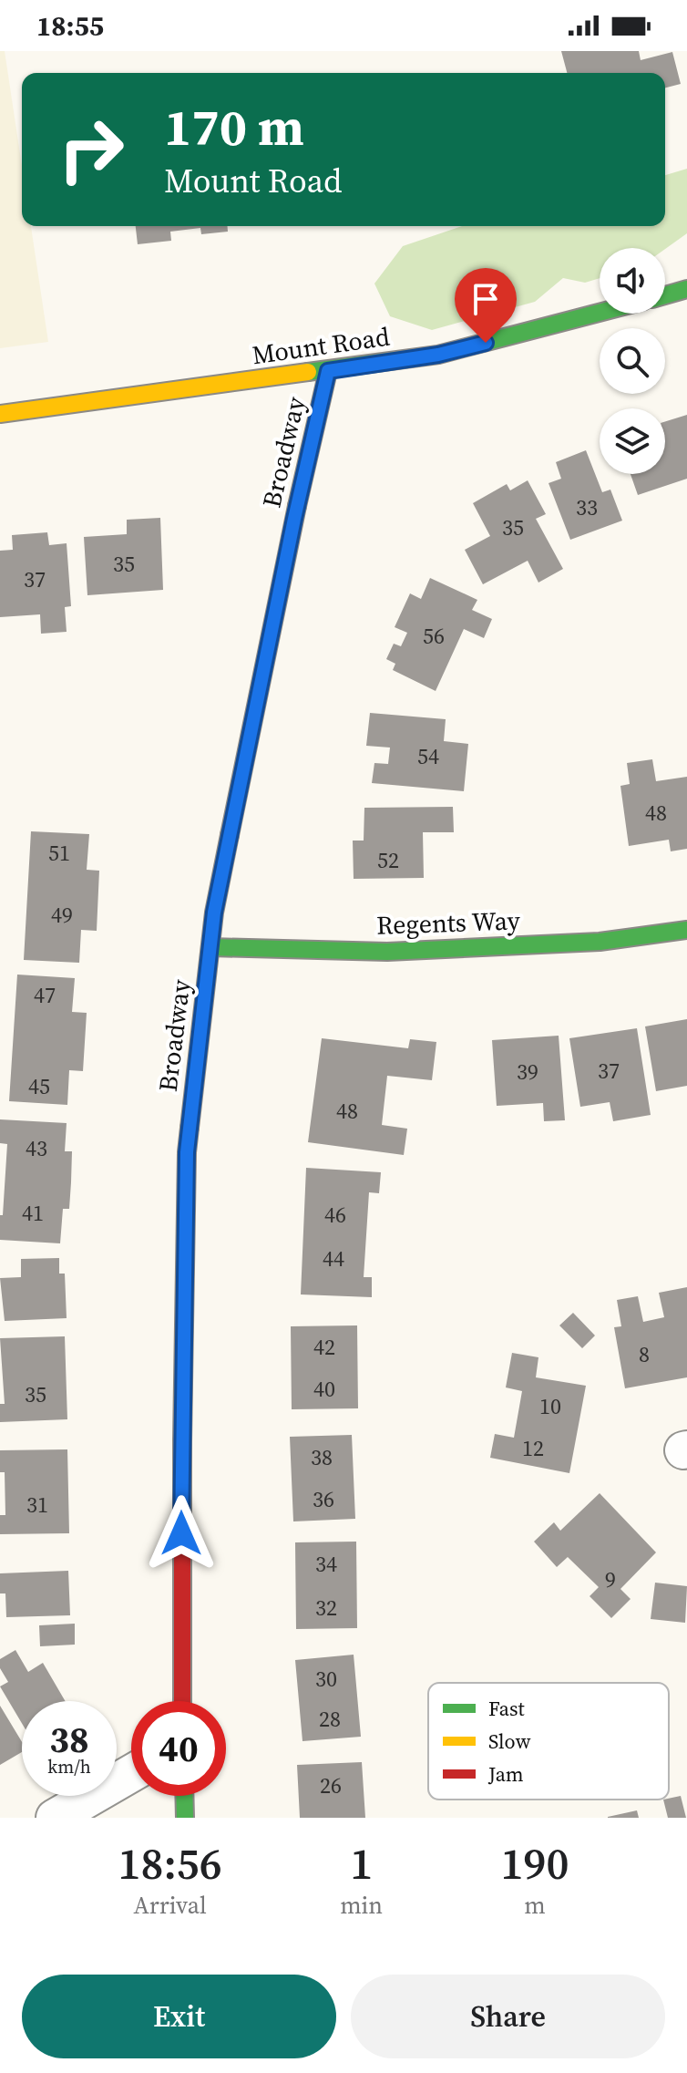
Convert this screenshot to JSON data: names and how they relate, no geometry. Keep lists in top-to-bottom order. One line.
{"streets":{"street":["Mount Road","Broadway","Regents Way"]},"crossings":[["Mount Road","Broadway"],["Broadway","Regents Way"]],"house_numbers":["33","35","35","37","56","54","48","51","52","49","47","37","39","45","48","43","41","46","44","42","8","40","35","10","12","38","36","31","34","9","32","30","28","26"],"legend":["Fast","Slow","Jam"],"page":{"status":"18:55","turn":["170 m","Mount Road"],"speed":"38 km/h","limit":"40","eta":["18:56","Arrival","1","min","190","m"],"buttons":["Exit","Share"]}}
